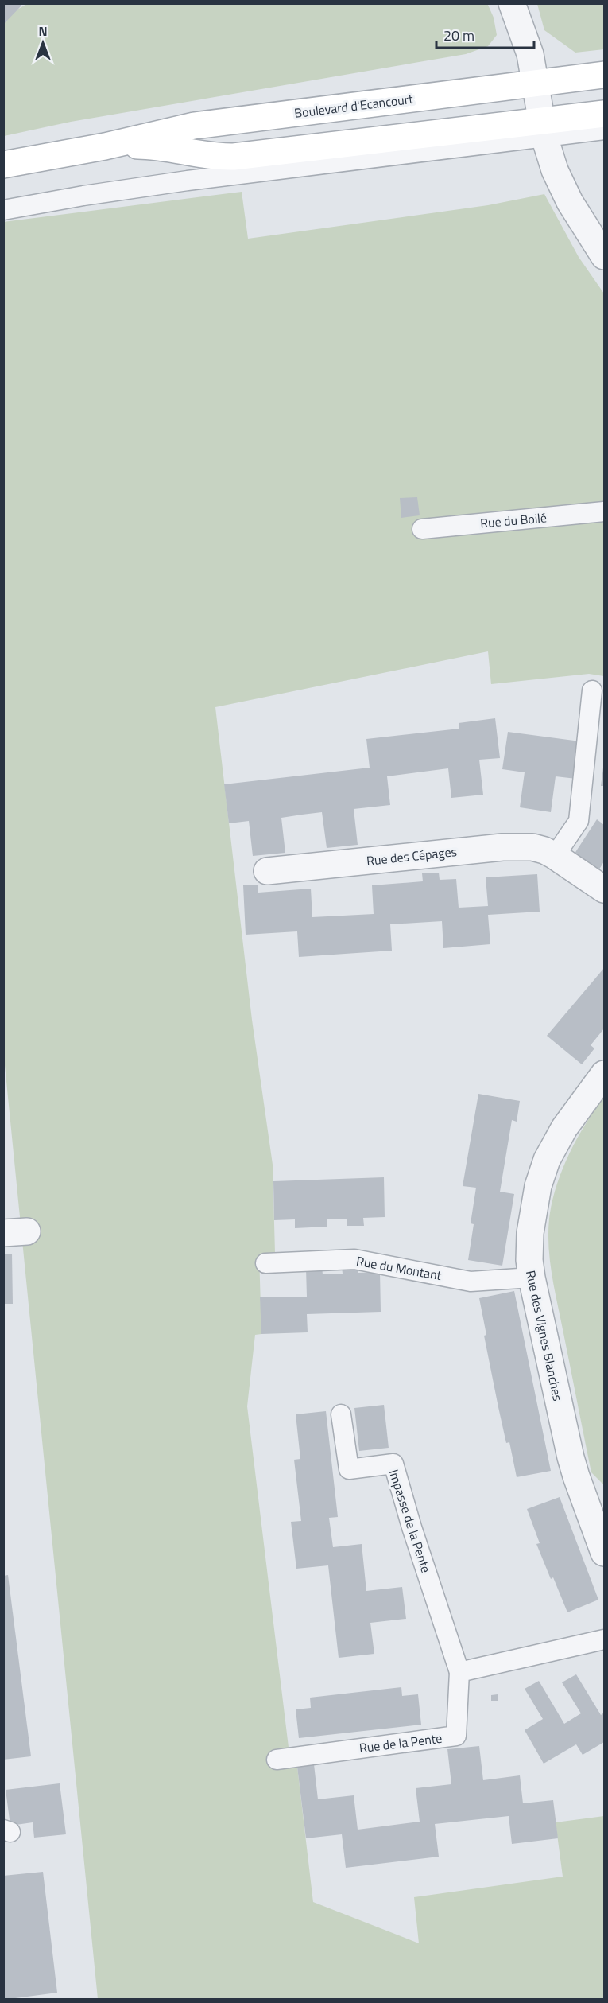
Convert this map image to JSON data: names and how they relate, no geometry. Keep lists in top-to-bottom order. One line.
{"streets":{"main road":["Boulevard d'Ecancourt"],"street":["Rue des Cépages","Rue des Vignes Blanches"],"lane":["Rue du Boilé","Rue du Montant","Impasse de la Pente","Rue de la Pente"]},"crossings":[["Rue du Montant","Rue des Vignes Blanches"],["Impasse de la Pente","Rue de la Pente"]],"scale_bar":"20 m","north":"top"}
